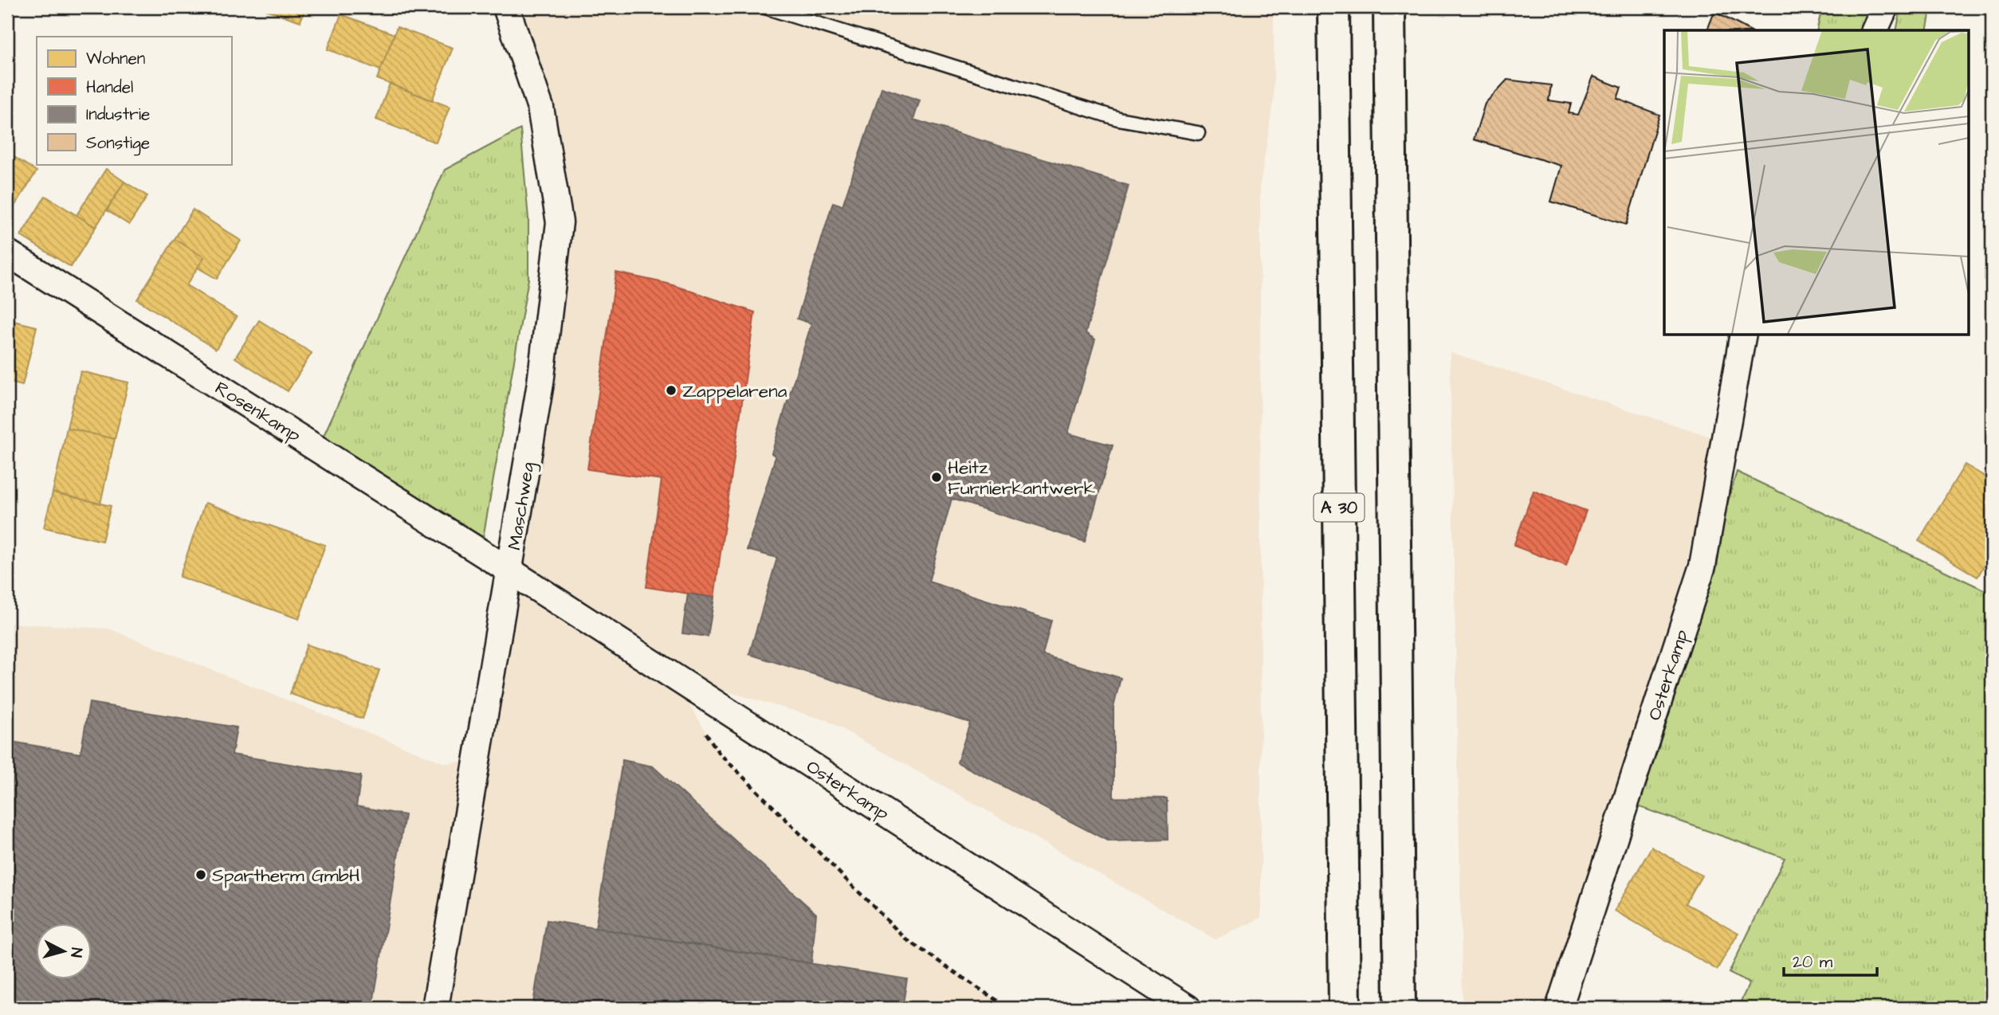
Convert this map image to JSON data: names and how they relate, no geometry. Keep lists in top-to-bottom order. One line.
{"streets":{"highway":["A 30"],"street":["Rosenkamp","Maschweg","Osterkamp"]},"crossings":[["Rosenkamp","Maschweg"],["Rosenkamp","Osterkamp"],["Maschweg","Osterkamp"]],"places":["Zappelarena","Heitz Furnierkantwerk","Spartherm GmbH"],"legend":["Wohnen","Handel","Industrie","Sonstige"],"scale_bar":"20 m","north":"right"}
